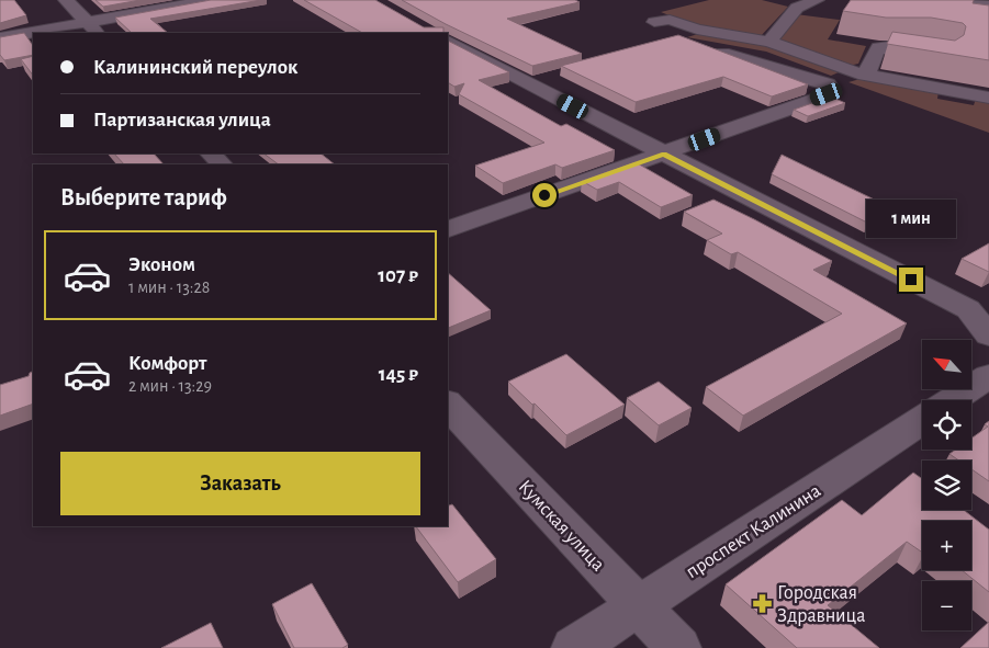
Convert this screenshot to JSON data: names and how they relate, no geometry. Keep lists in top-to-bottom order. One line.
{"streets":{"street":["Кумская улица","проспект Калинина"]},"crossings":[["Кумская улица","проспект Калинина"]],"places":{"pharmacy":["Городская Здравница"]},"north":"top left","page":{"banner":["Калининский переулок","Партизанская улица"],"heading":"Выберите тариф","bubble":"1 мин","list":[{"name":"Эконом","note":"1 мин · 13:28","value":"107 ₽"},{"name":"Комфорт","note":"2 мин · 13:29","value":"145 ₽"}],"map_buttons":["+","−"],"buttons":"Заказать"}}
